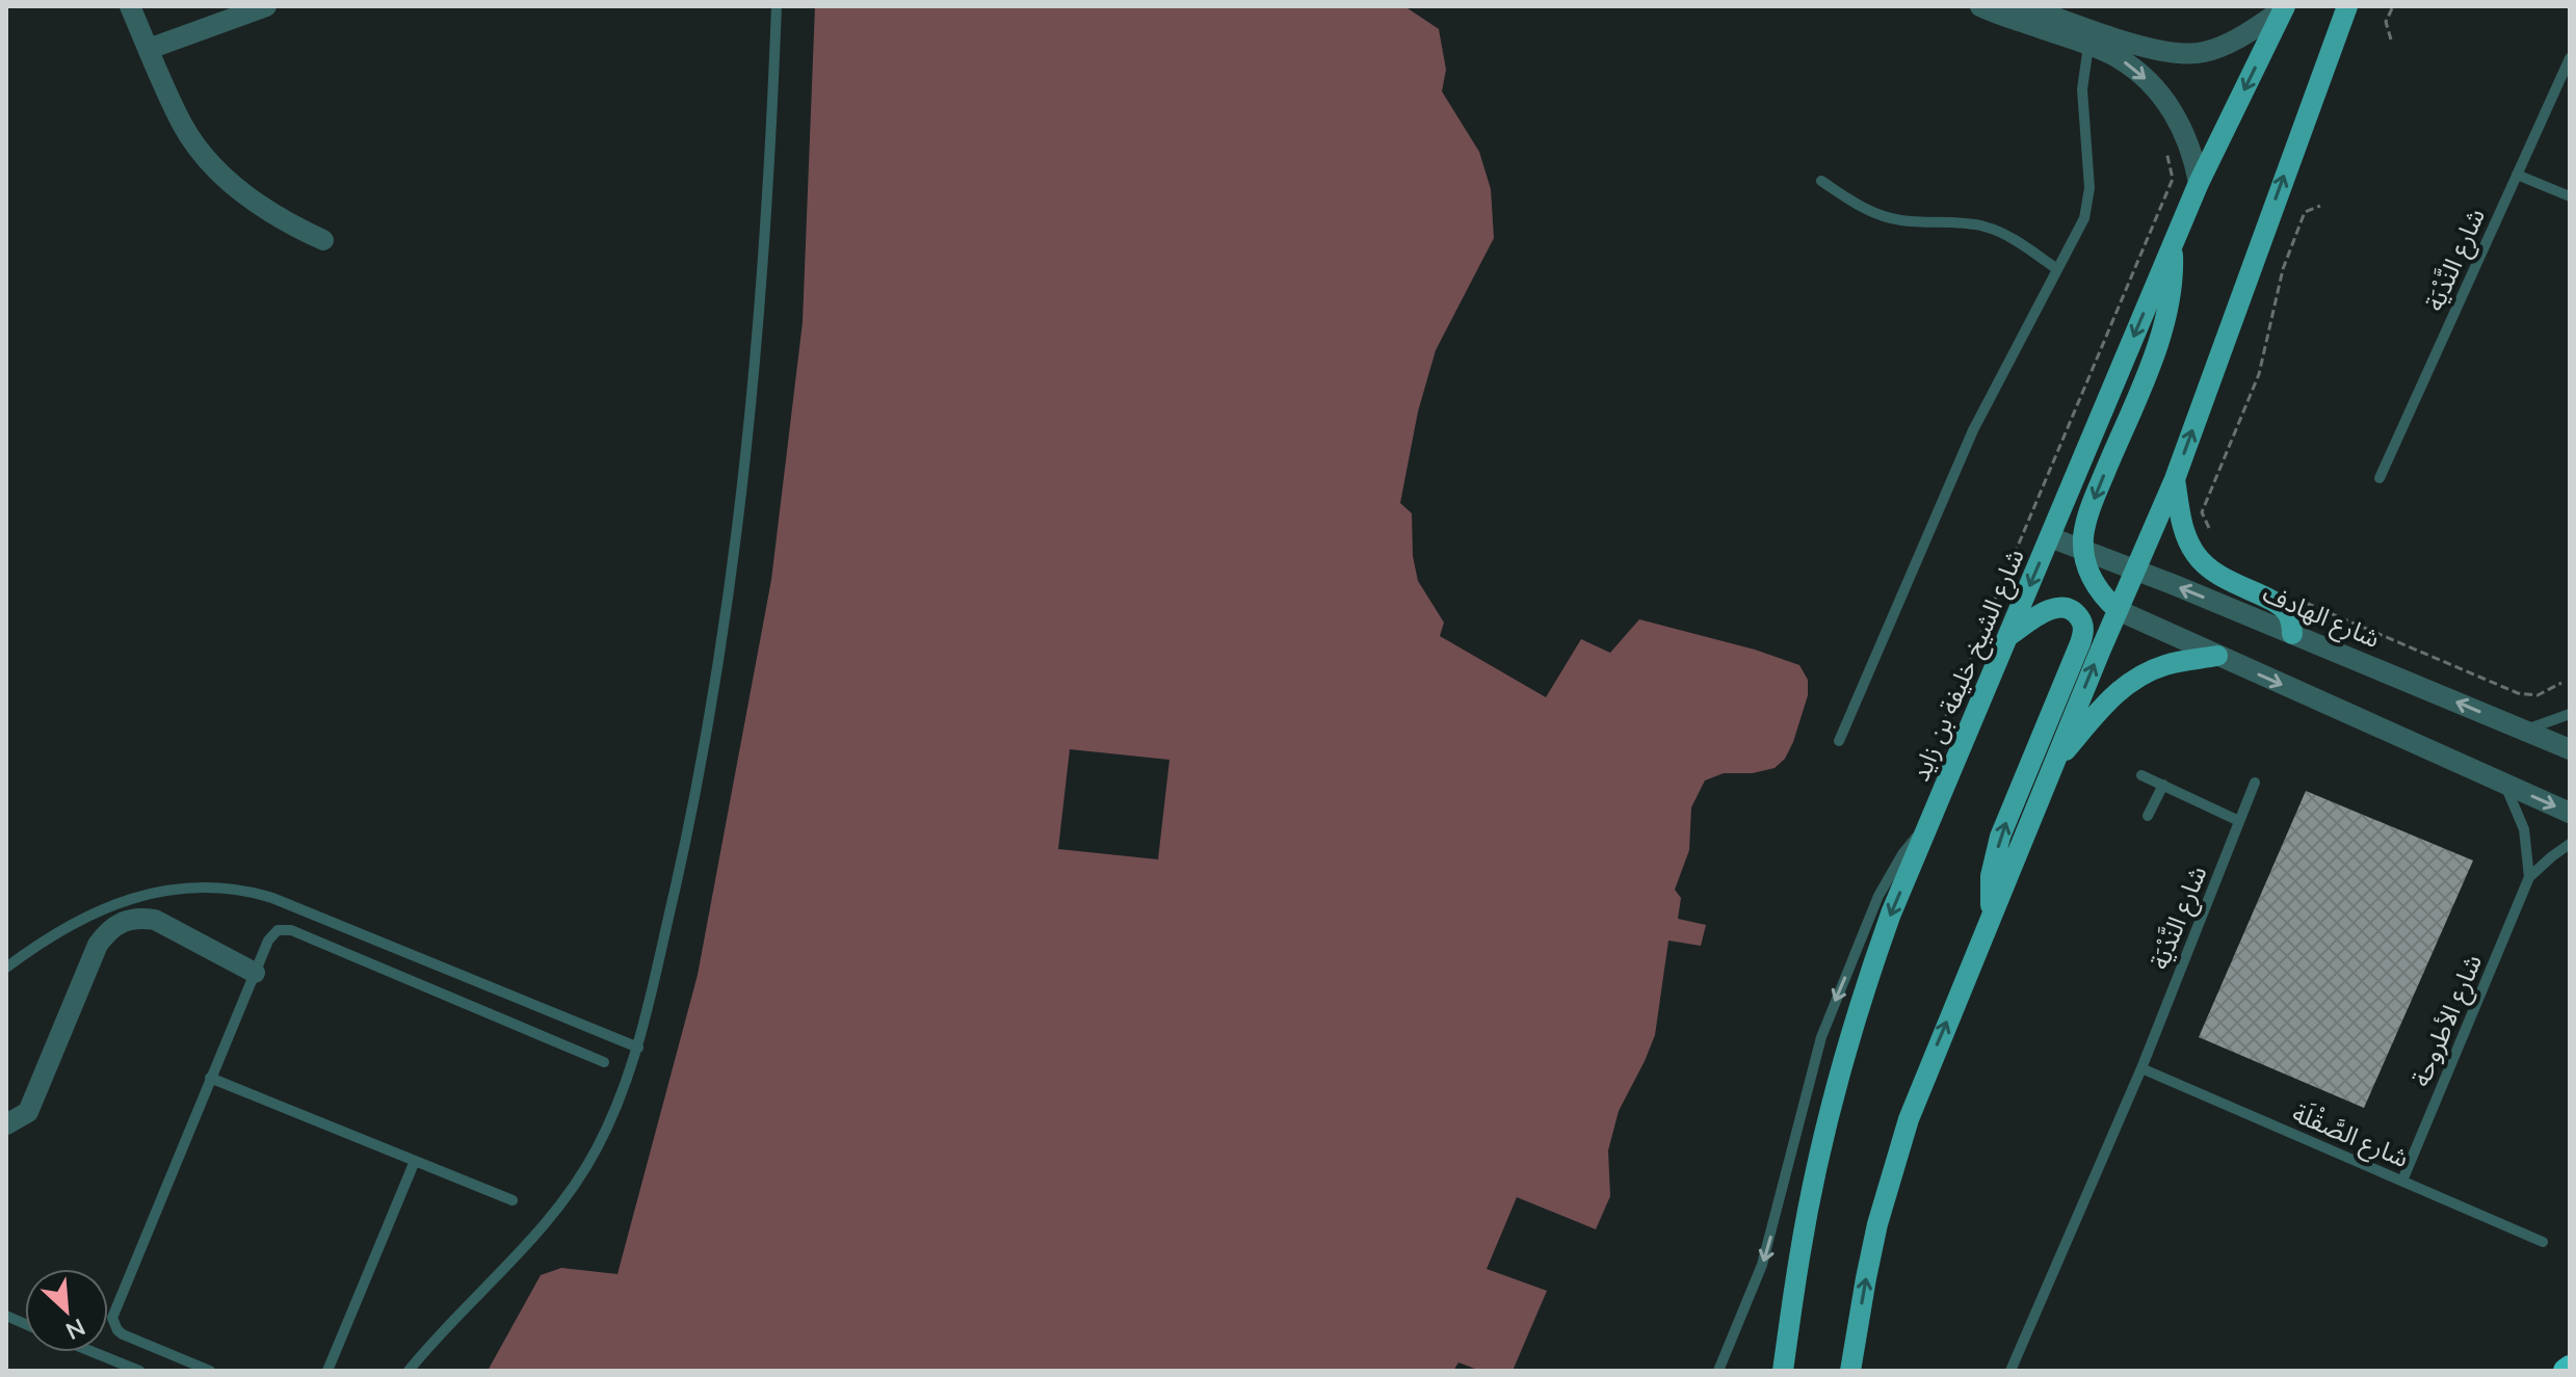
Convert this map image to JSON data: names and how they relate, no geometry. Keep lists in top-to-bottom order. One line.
{"streets":{"main road":["شارع الشيخ خليفة بن زايد"],"street":["شارع الهادف"],"lane":["شارع النَّدْيَة","شارع الأطروحة","شارع الصَّقْلَة"]},"crossings":[["شارع النَّدْيَة","شارع الصَّقْلَة"],["شارع الهادف","شارع الشيخ خليفة بن زايد"],["شارع الأطروحة","شارع الصَّقْلَة"]],"north":"bottom right"}
